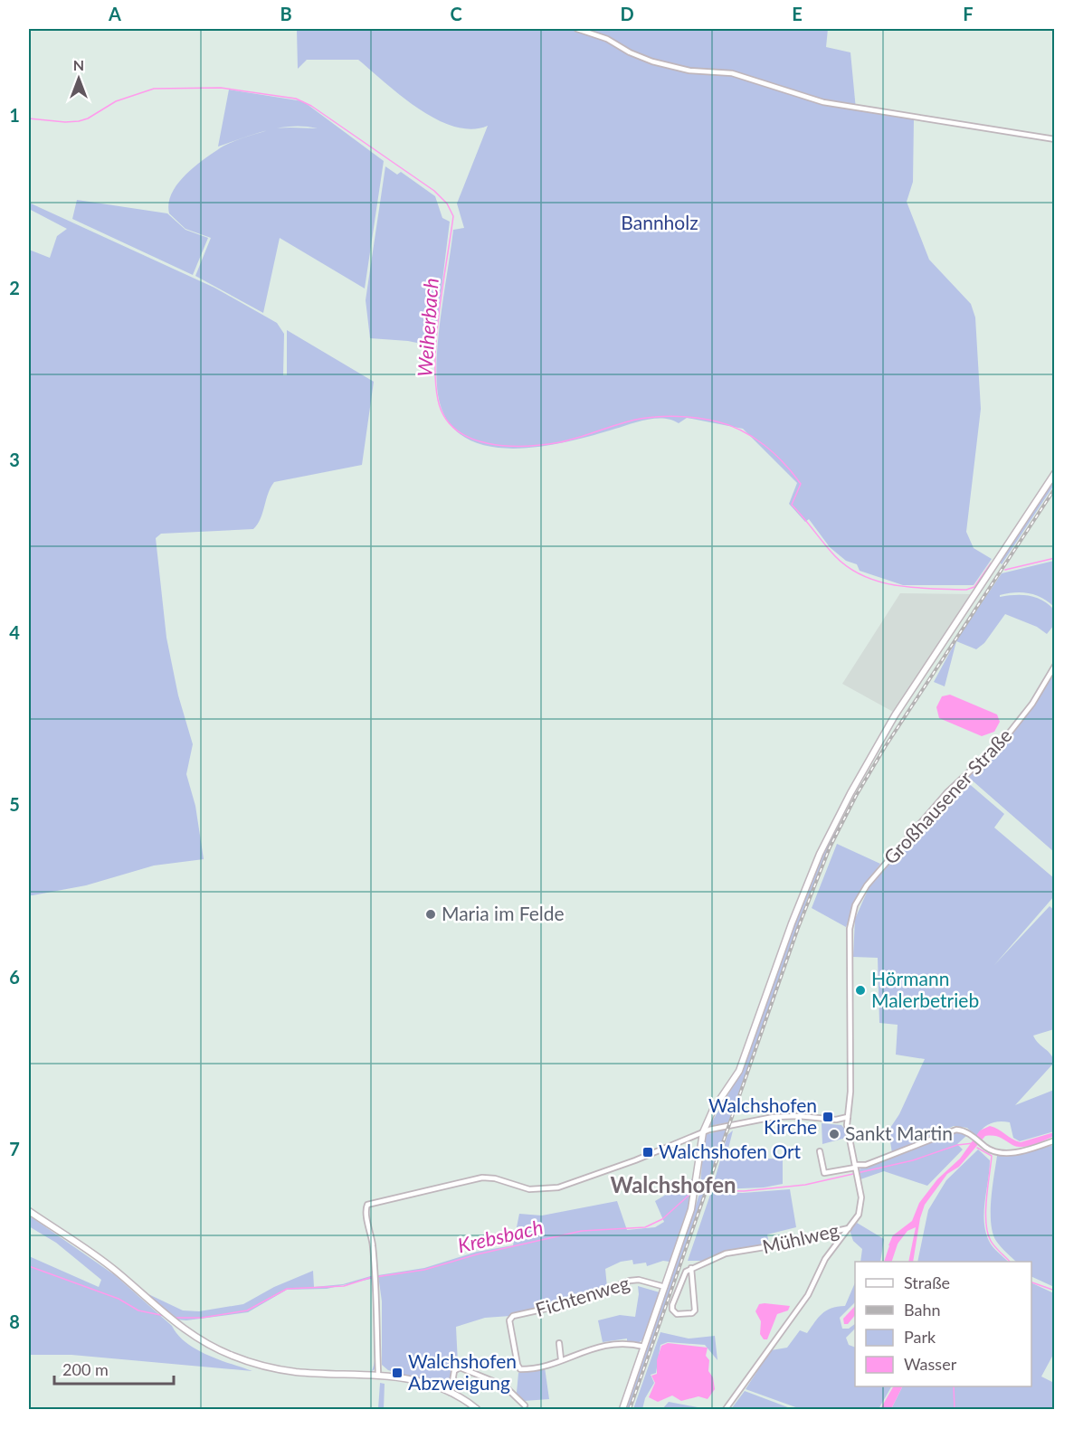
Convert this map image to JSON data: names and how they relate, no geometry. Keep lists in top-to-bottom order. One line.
{"streets":{"street":["Großhausener Straße","Mühlweg","Fichtenweg"]},"crossings":[["Großhausener Straße","Mühlweg"]],"districts":["Walchshofen"],"water":["Weiherbach","Krebsbach"],"parks":["Bannholz"],"places":{"other":["Maria im Felde","Hörmann Malerbetrieb","Sankt Martin"],"transit":["Walchshofen Kirche","Walchshofen Ort","Walchshofen Abzweigung"]},"legend":["Straße","Bahn","Park","Wasser"],"scale_bar":"200 m","north":"top","grid":{"columns":["A","B","C","D","E","F"],"rows":["1","2","3","4","5","6","7","8"]}}
